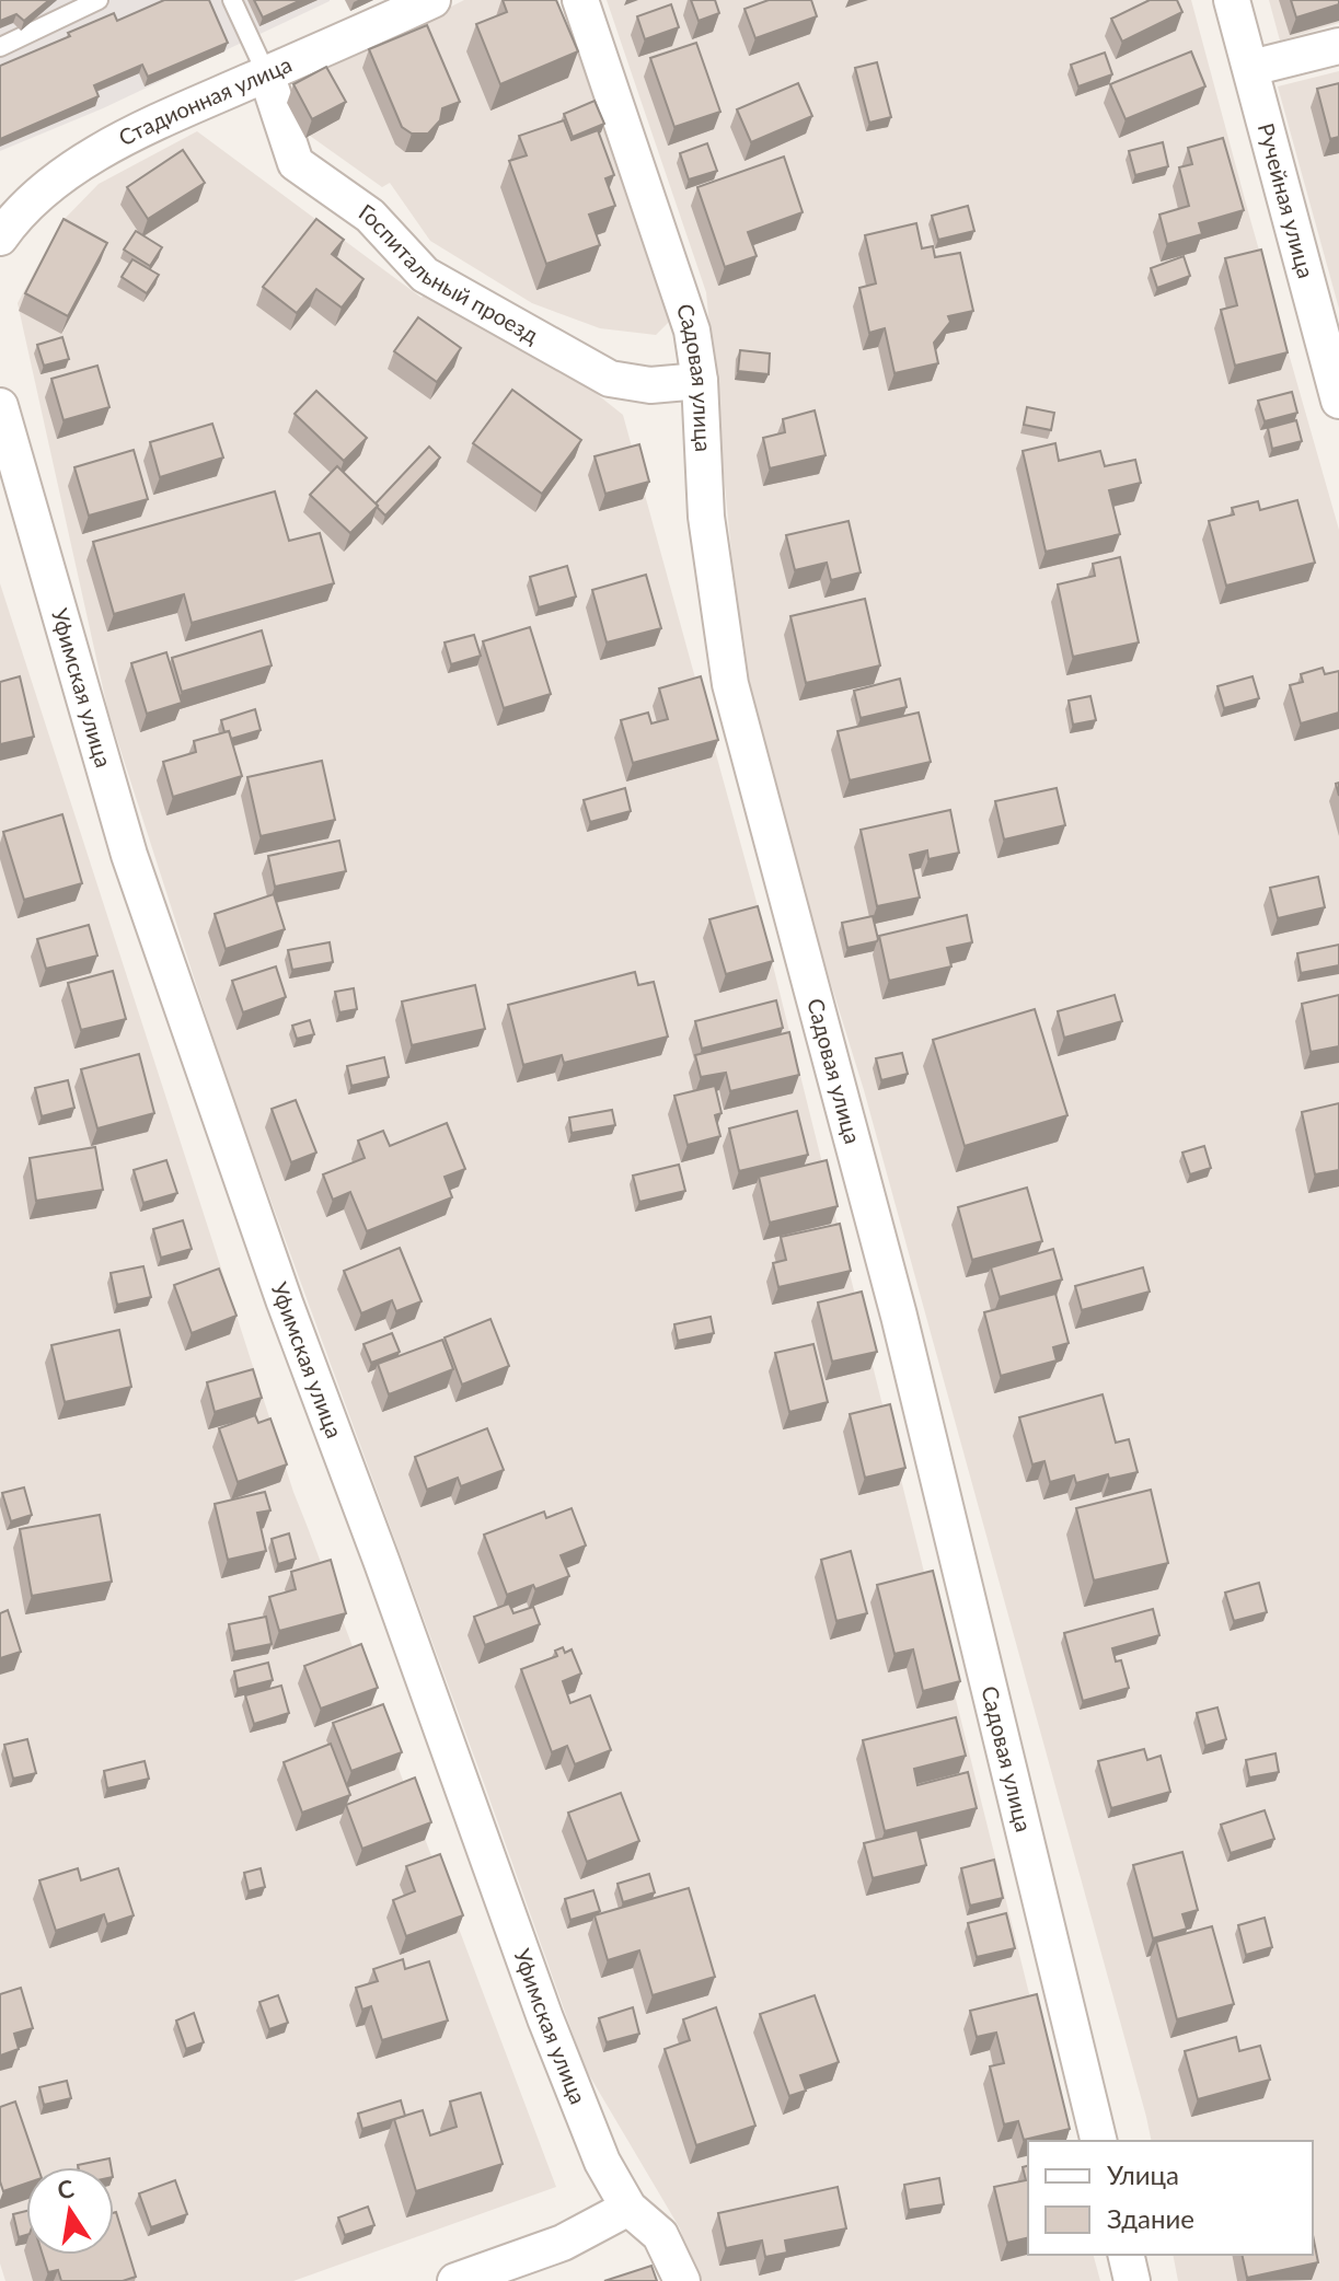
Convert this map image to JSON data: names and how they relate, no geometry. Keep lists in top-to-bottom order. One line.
{"streets":{"street":["Стадионная улица","Ручейная улица","Госпитальный проезд","Садовая улица","Уфимская улица"]},"crossings":[["Стадионная улица","Госпитальный проезд"],["Госпитальный проезд","Садовая улица"]],"legend":["Улица","Здание"],"north":"top"}
